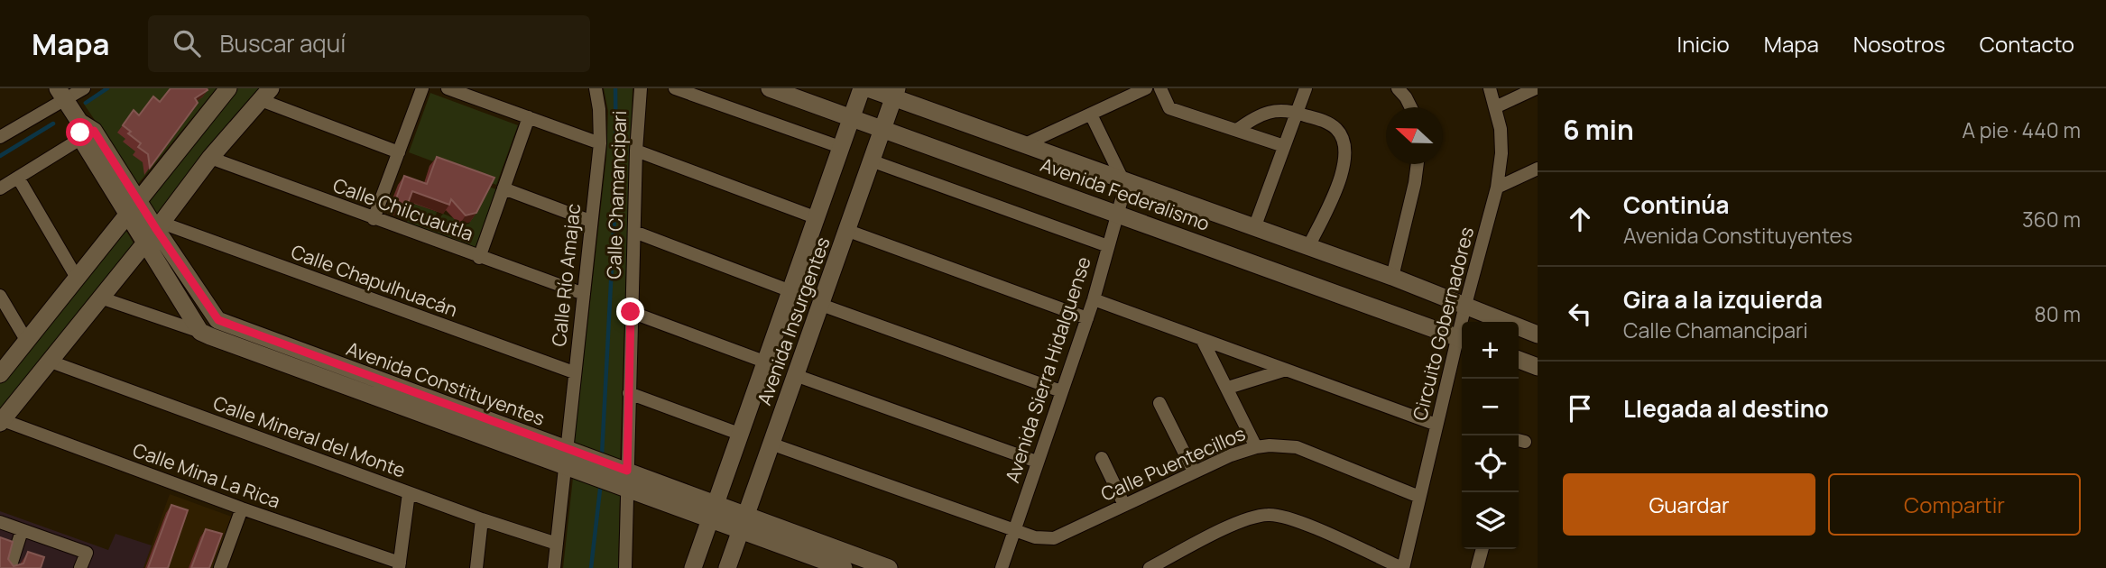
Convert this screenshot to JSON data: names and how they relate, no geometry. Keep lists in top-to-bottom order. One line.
{"streets":{"street":["Avenida Federalismo","Calle Chamancipari","Calle Chilcuautla","Calle Río Amajac","Calle Chapulhuacán","Avenida Insurgentes","Circuito Gobernadores","Avenida Sierra Hidalguense","Avenida Constituyentes","Calle Mineral del Monte","Calle Puentecillos","Calle Mina La Rica"]},"crossings":[["Avenida Federalismo","Avenida Insurgentes"],["Avenida Federalismo","Circuito Gobernadores"],["Avenida Federalismo","Avenida Sierra Hidalguense"],["Calle Chamancipari","Avenida Constituyentes"],["Calle Chilcuautla","Calle Río Amajac"],["Calle Río Amajac","Calle Chapulhuacán"],["Calle Río Amajac","Avenida Constituyentes"],["Calle Río Amajac","Calle Mineral del Monte"],["Calle Chapulhuacán","Avenida Constituyentes"],["Avenida Insurgentes","Avenida Constituyentes"],["Circuito Gobernadores","Calle Puentecillos"],["Avenida Sierra Hidalguense","Calle Puentecillos"]],"north":"left","page":{"header":"Mapa","search":"Buscar aquí","nav":["Inicio","Mapa","Nosotros","Contacto"],"heading":["6 min","A pie · 440 m"],"list":[["Continúa","Avenida Constituyentes","360 m"],["Gira a la izquierda","Calle Chamancipari","80 m"],"Llegada al destino"],"map_buttons":["+","−"],"buttons":["Guardar","Compartir"]}}
